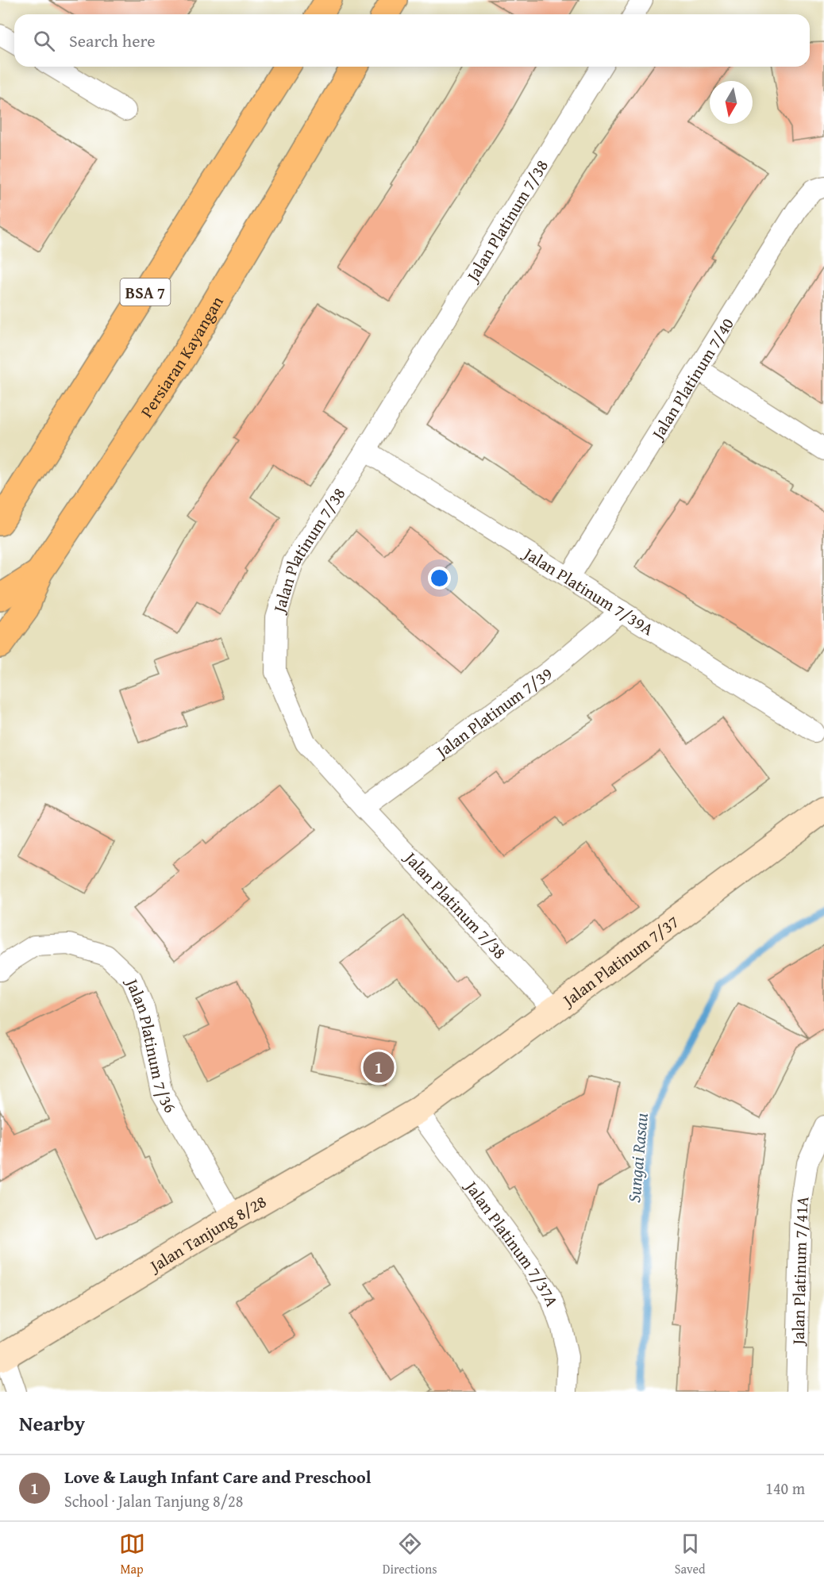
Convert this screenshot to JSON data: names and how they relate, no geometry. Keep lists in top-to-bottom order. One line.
{"streets":{"main road":["BSA 7","Persiaran Kayangan"],"street":["Jalan Platinum 7/38","Jalan Platinum 7/40","Jalan Platinum 7/39A","Jalan Platinum 7/39","Jalan Platinum 7/37","Jalan Platinum 7/36","Jalan Tanjung 8/28","Jalan Platinum 7/37A","Jalan Platinum 7/41A"]},"crossings":[["Jalan Platinum 7/38","Jalan Platinum 7/39A"],["Jalan Platinum 7/38","Jalan Platinum 7/39"],["Jalan Platinum 7/38","Jalan Platinum 7/37"],["Jalan Platinum 7/40","Jalan Platinum 7/39A"],["Jalan Platinum 7/39A","Jalan Platinum 7/39"],["Jalan Platinum 7/37","Jalan Tanjung 8/28"],["Jalan Platinum 7/37","Jalan Platinum 7/37A"],["Jalan Platinum 7/36","Jalan Tanjung 8/28"],["Jalan Tanjung 8/28","Jalan Platinum 7/37A"]],"water":["Sungai Rasau"],"north":"bottom","page":{"search":"Search here","pins":"1","heading":"Nearby","list":[{"mark":"1","name":"Love & Laugh Infant Care and Preschool","note":"School · Jalan Tanjung 8/28","value":"140 m"}],"nav":["Map","Directions","Saved"]}}
